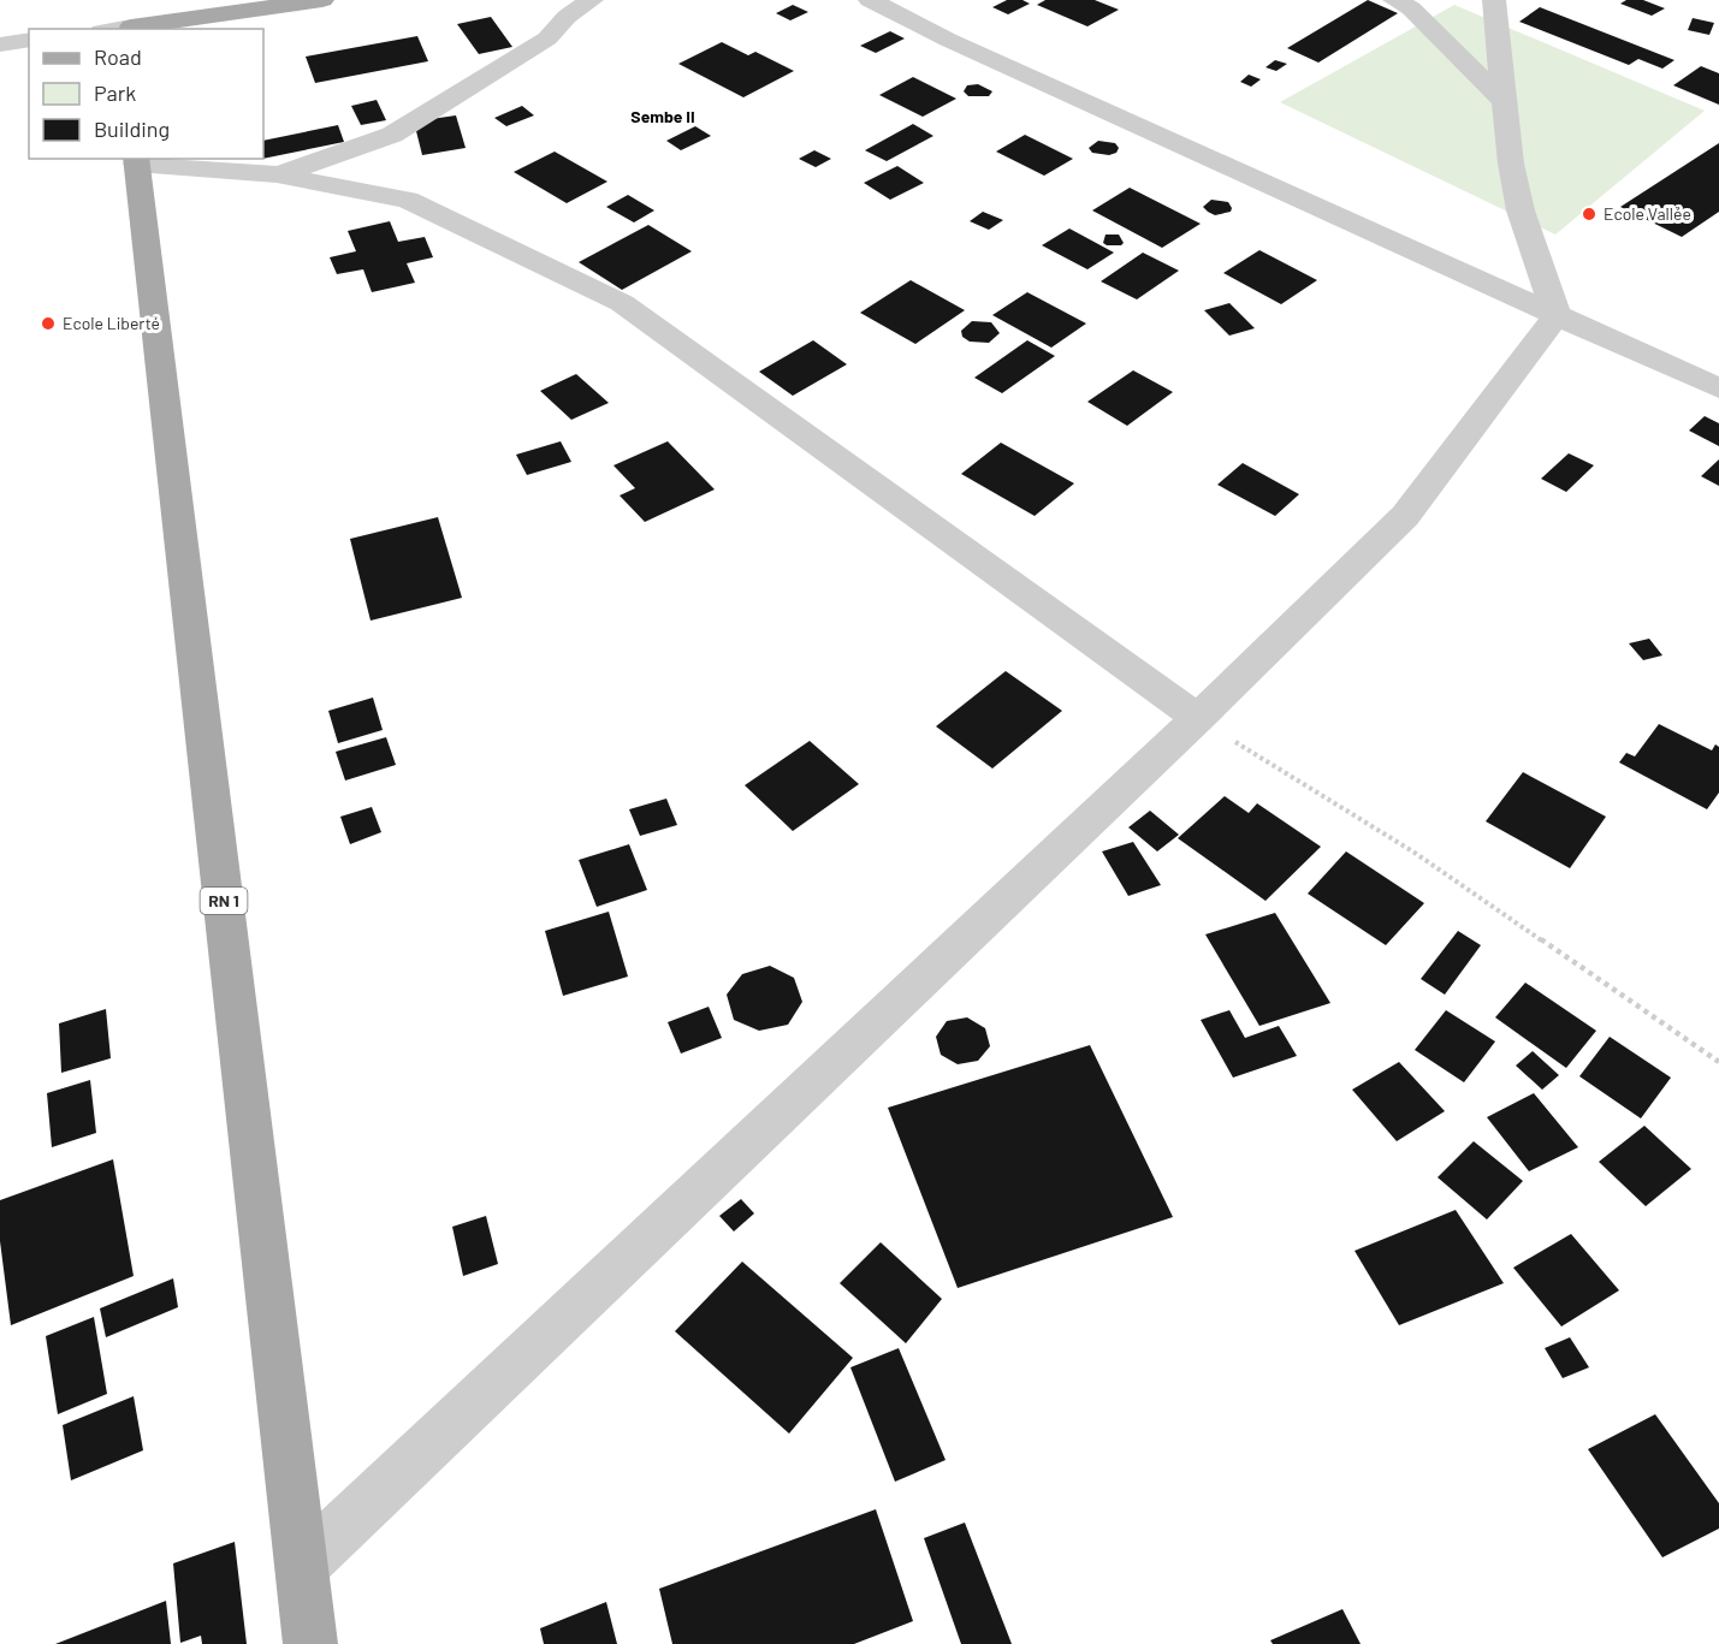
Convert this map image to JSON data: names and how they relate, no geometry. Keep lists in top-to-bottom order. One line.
{"streets":{"main road":["RN 1"]},"districts":["Sembe II"],"places":["Ecole Vallée","Ecole Liberté"],"legend":["Road","Park","Building"]}
